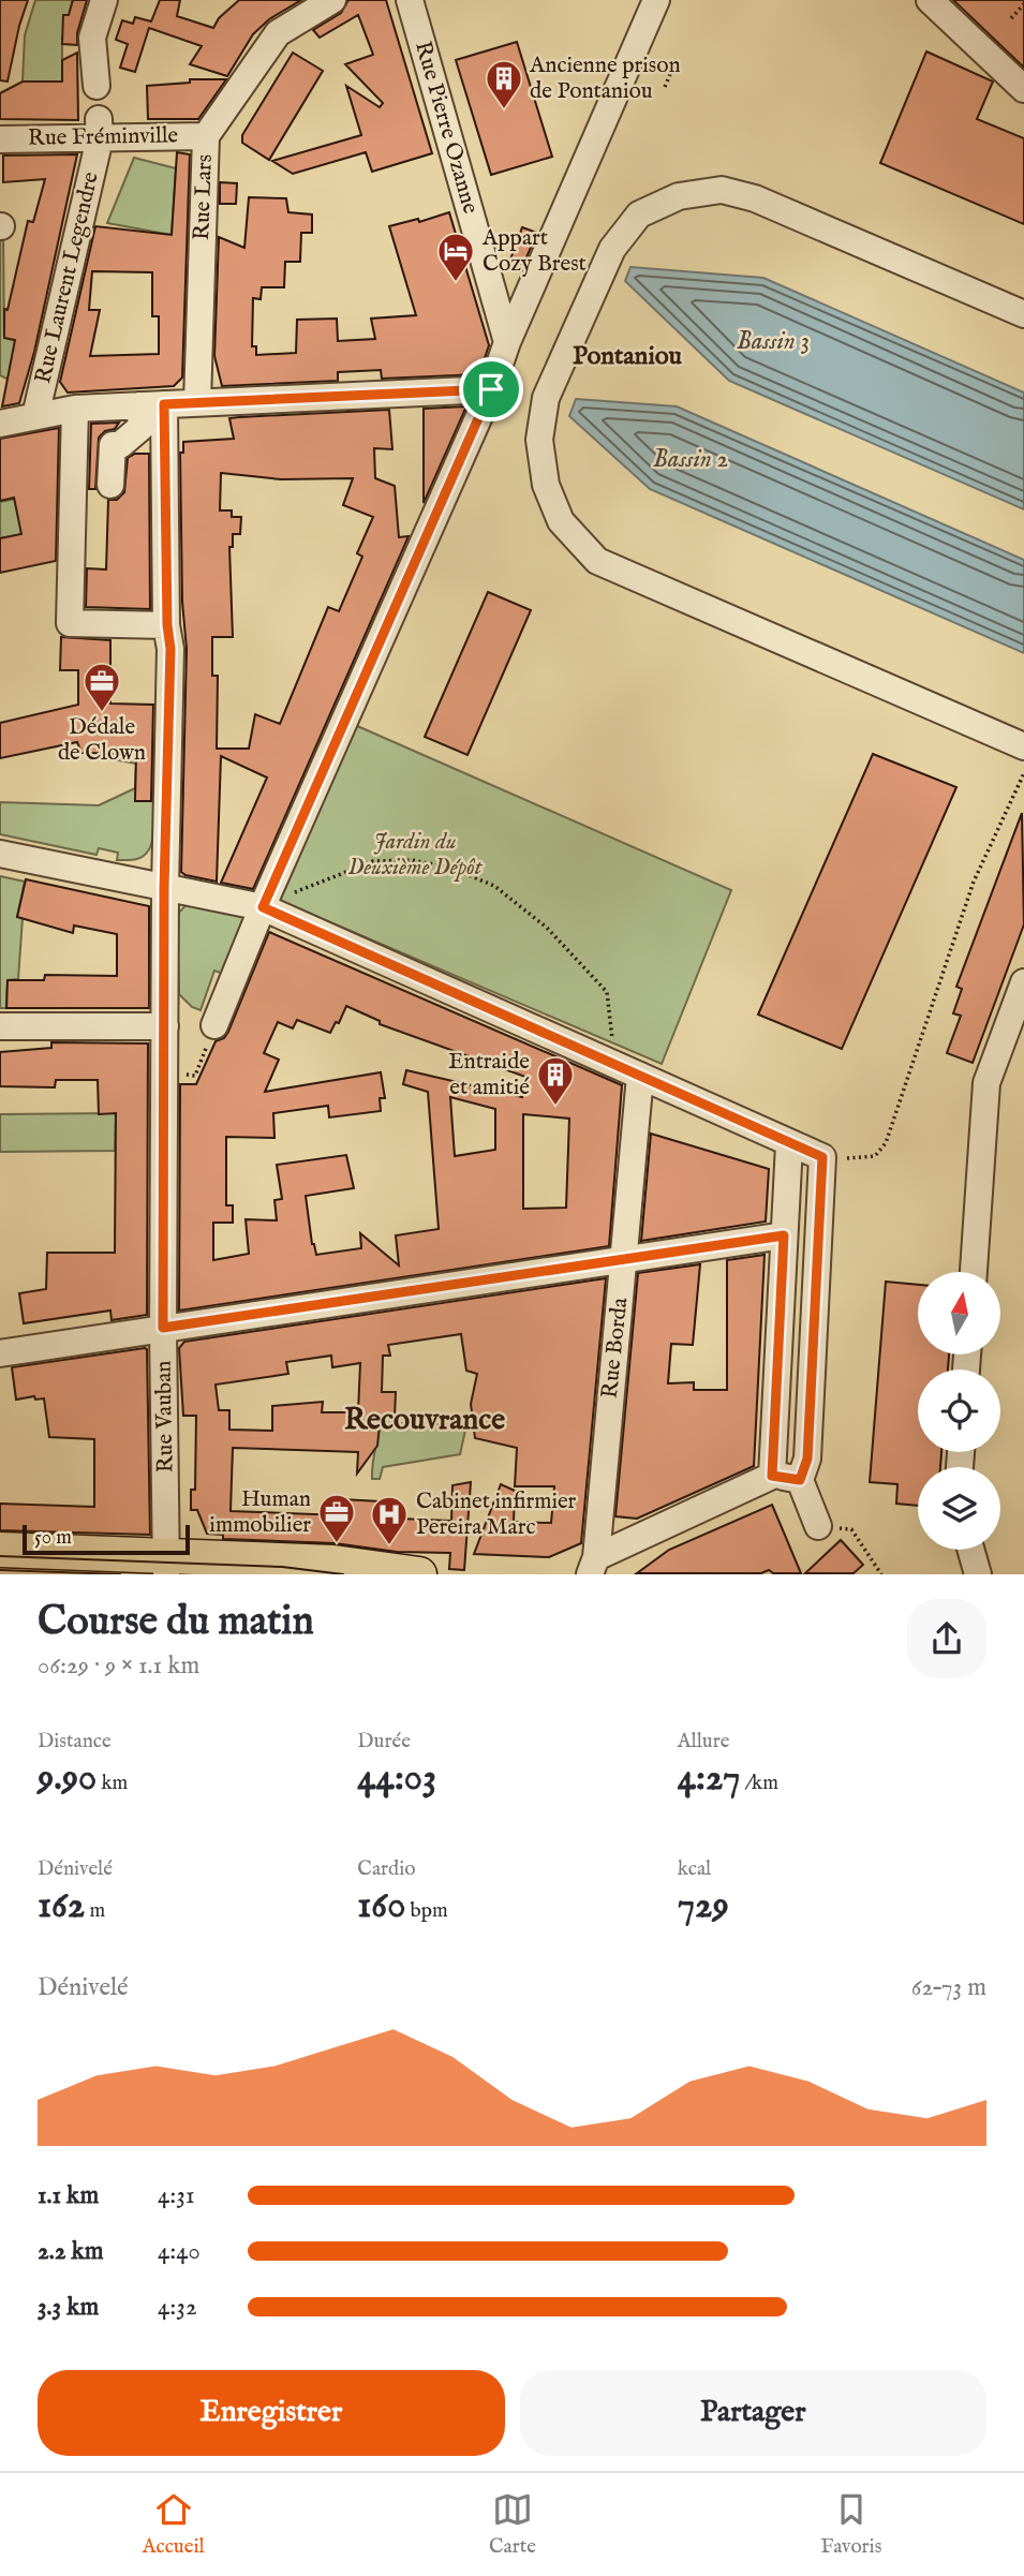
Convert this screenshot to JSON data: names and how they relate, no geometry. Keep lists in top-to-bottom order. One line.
{"streets":{"street":["Rue Pierre Ozanne","Rue Fréminville","Rue Lars","Rue Laurent Legendre","Rue Borda","Rue Vauban"]},"crossings":[["Rue Fréminville","Rue Lars"],["Rue Fréminville","Rue Laurent Legendre"]],"districts":["Pontaniou","Recouvrance"],"water":["Bassin 3","Bassin 2"],"parks":["Jardin du Deuxième Dépôt"],"places":{"building":["Ancienne prison de Pontaniou","Entraide et amitié"],"hotel":["Appart Cozy Brest"],"office":["Dédale de Clown","Human immobilier"],"hospital":["Cabinet infirmier Pereira Marc"]},"scale_bar":"50 m","north":"top","page":{"scale":"50 m","heading":["Course du matin","06:29 · 9 × 1.1 km"],"stats":[["Distance","9.90 km"],["Durée","44:03"],["Allure","4:27 /km"],["Dénivelé","162 m"],["Cardio","160 bpm"],["kcal","729"]],"chart":["Dénivelé","62–73 m"],"list":[{"name":"1.1 km","note":"4:31"},{"name":"2.2 km","note":"4:40"},{"name":"3.3 km","note":"4:32"}],"buttons":["Enregistrer","Partager"],"tabs":["Accueil","Carte","Favoris"]}}
